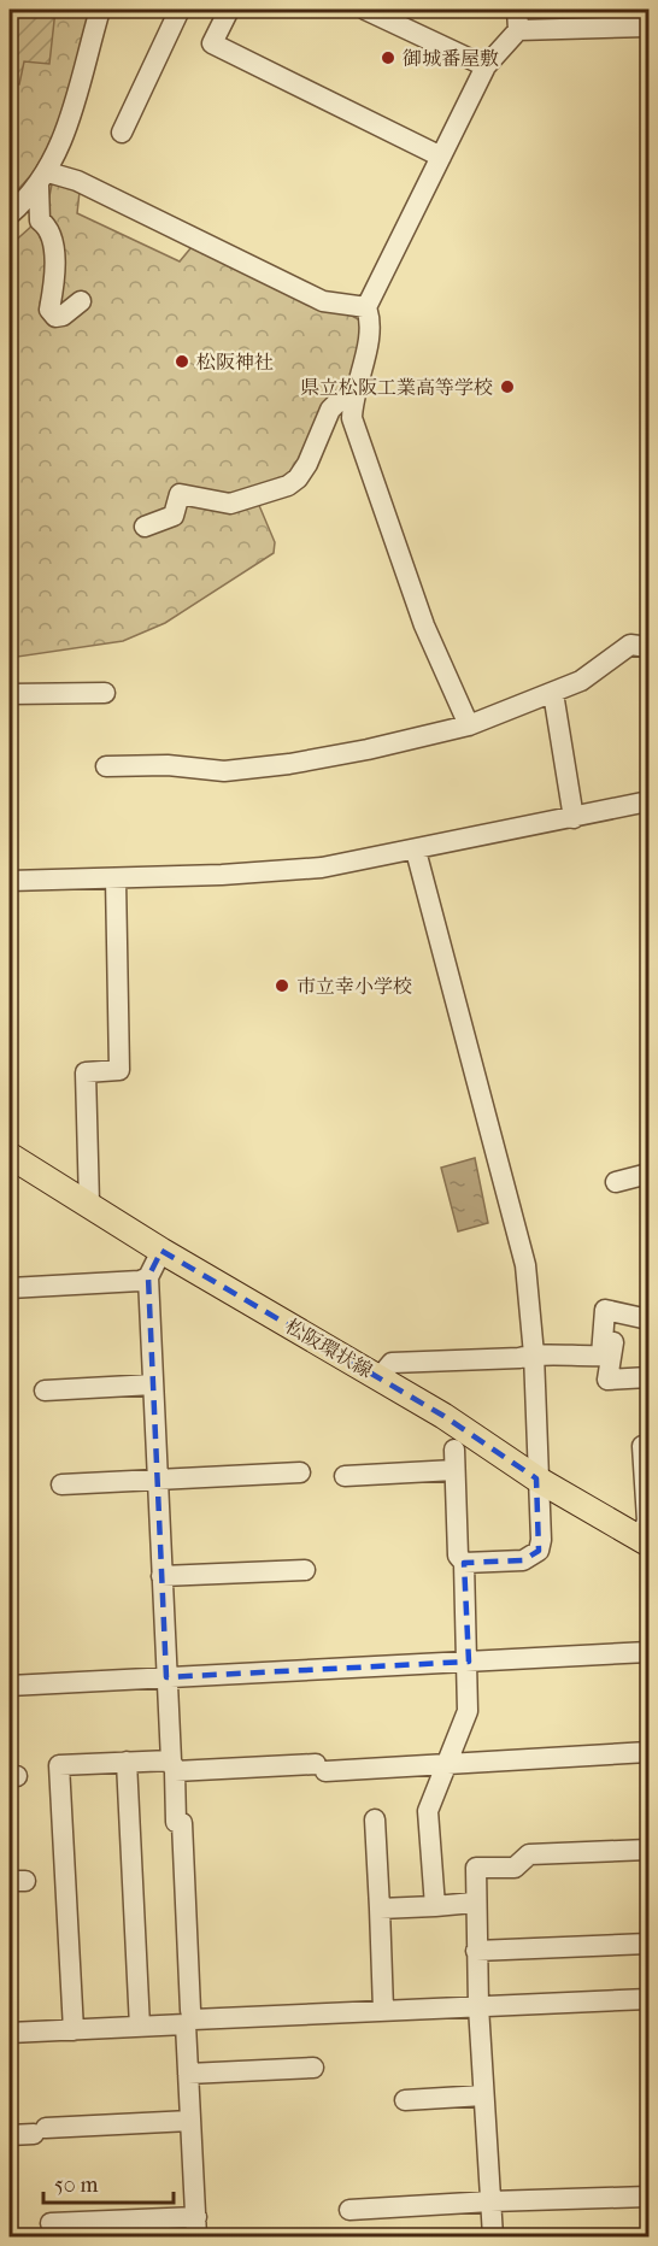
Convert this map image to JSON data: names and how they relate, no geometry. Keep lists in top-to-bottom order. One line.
{"streets":{"main road":["松阪環状線"]},"places":["御城番屋敷","松阪神社","県立松阪工業高等学校","市立幸小学校"],"scale_bar":"50 m"}
